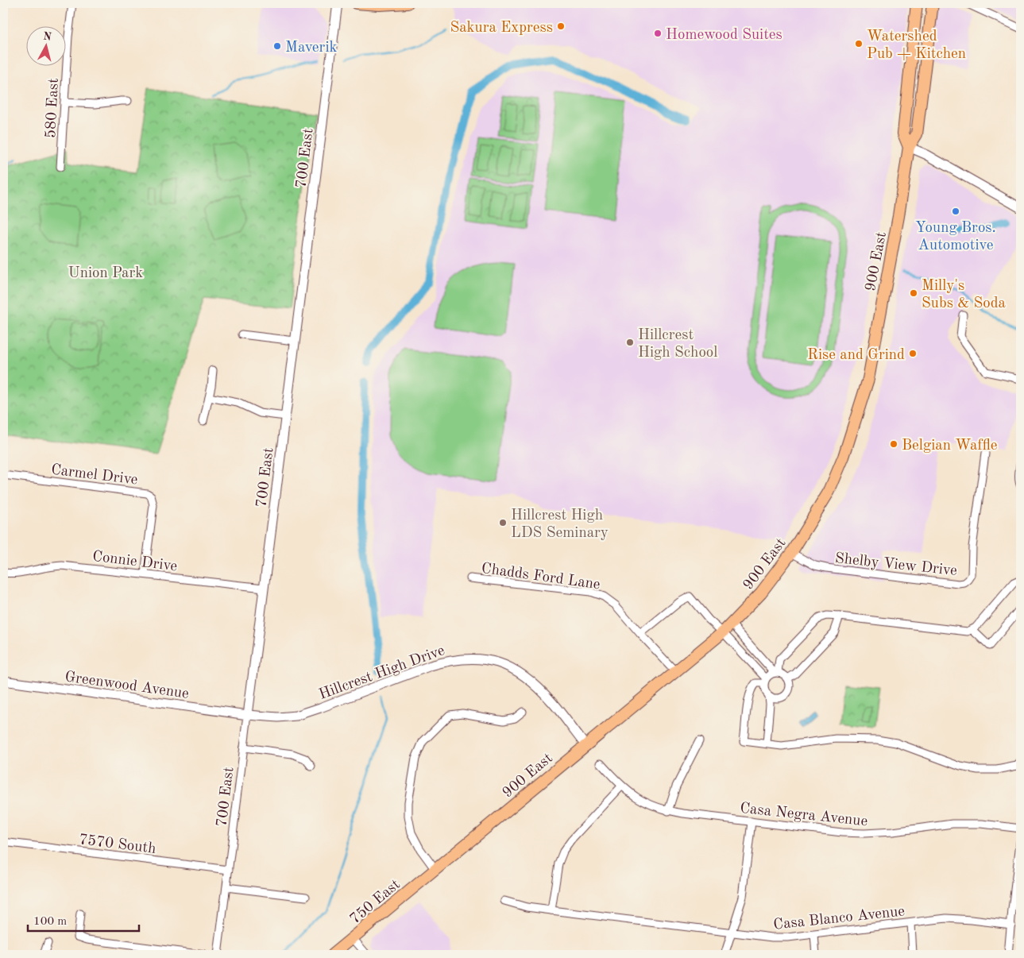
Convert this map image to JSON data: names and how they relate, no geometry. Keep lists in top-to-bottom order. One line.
{"streets":{"main road":["900 East","750 East"],"street":["580 East","700 East","Carmel Drive","Connie Drive","Shelby View Drive","Chadds Ford Lane","Hillcrest High Drive","Greenwood Avenue","Casa Negra Avenue","7570 South","Casa Blanco Avenue"]},"crossings":[["700 East","Connie Drive"],["700 East","Hillcrest High Drive"],["700 East","Greenwood Avenue"],["700 East","7570 South"],["900 East","Shelby View Drive"],["900 East","Chadds Ford Lane"],["900 East","Hillcrest High Drive"],["900 East","750 East"],["Carmel Drive","Connie Drive"],["Hillcrest High Drive","Greenwood Avenue"]],"parks":["Union Park"],"places":["Sakura Express","Homewood Suites","Watershed Pub + Kitchen","Maverik","Young Bros. Automotive","Milly's Subs & Soda","Hillcrest High School","Rise and Grind","Belgian Waffle","Hillcrest High LDS Seminary"],"scale_bar":"100 m","north":"top"}
